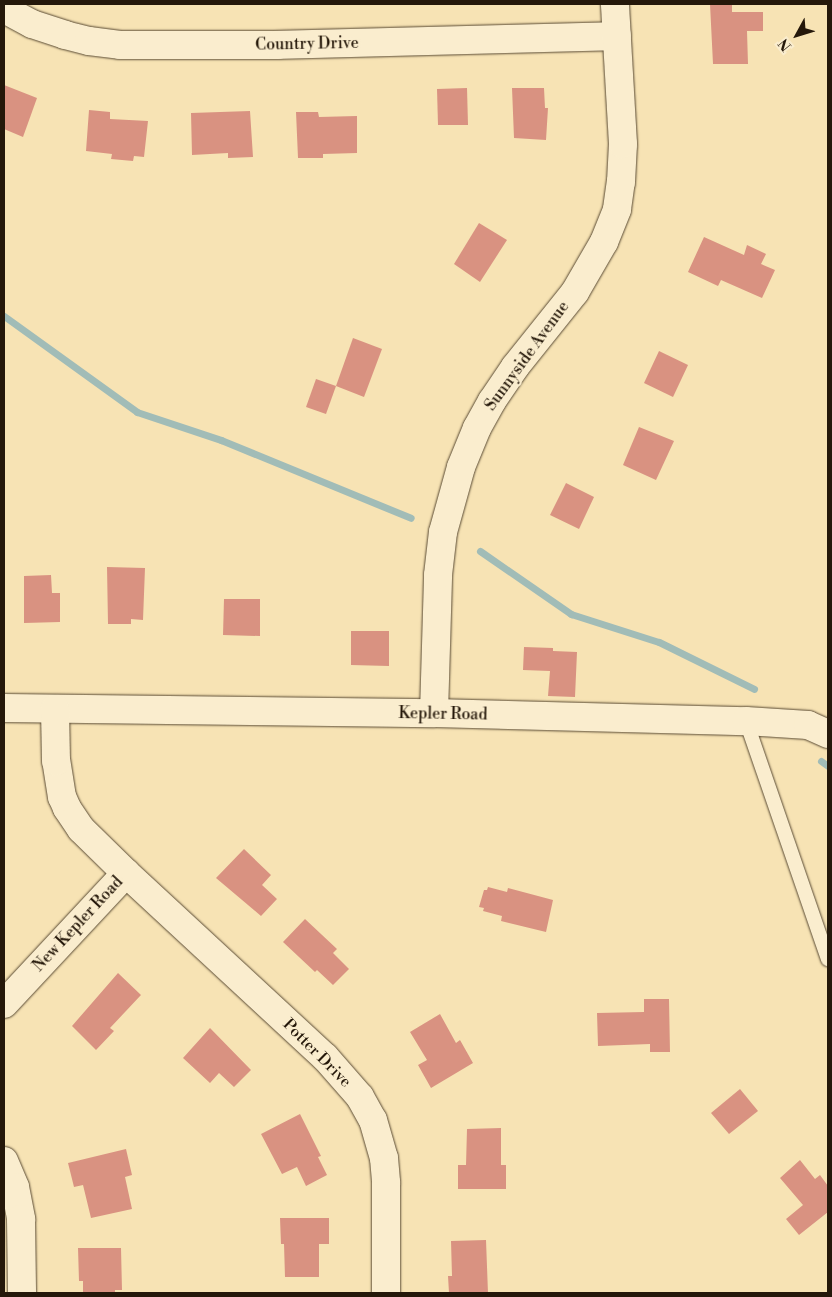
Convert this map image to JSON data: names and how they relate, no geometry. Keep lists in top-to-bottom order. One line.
{"streets":{"street":["Country Drive","Sunnyside Avenue","Kepler Road","New Kepler Road","Potter Drive"]},"crossings":[["Country Drive","Sunnyside Avenue"],["Sunnyside Avenue","Kepler Road"],["Kepler Road","New Kepler Road"],["New Kepler Road","Potter Drive"]],"north":"bottom left"}
